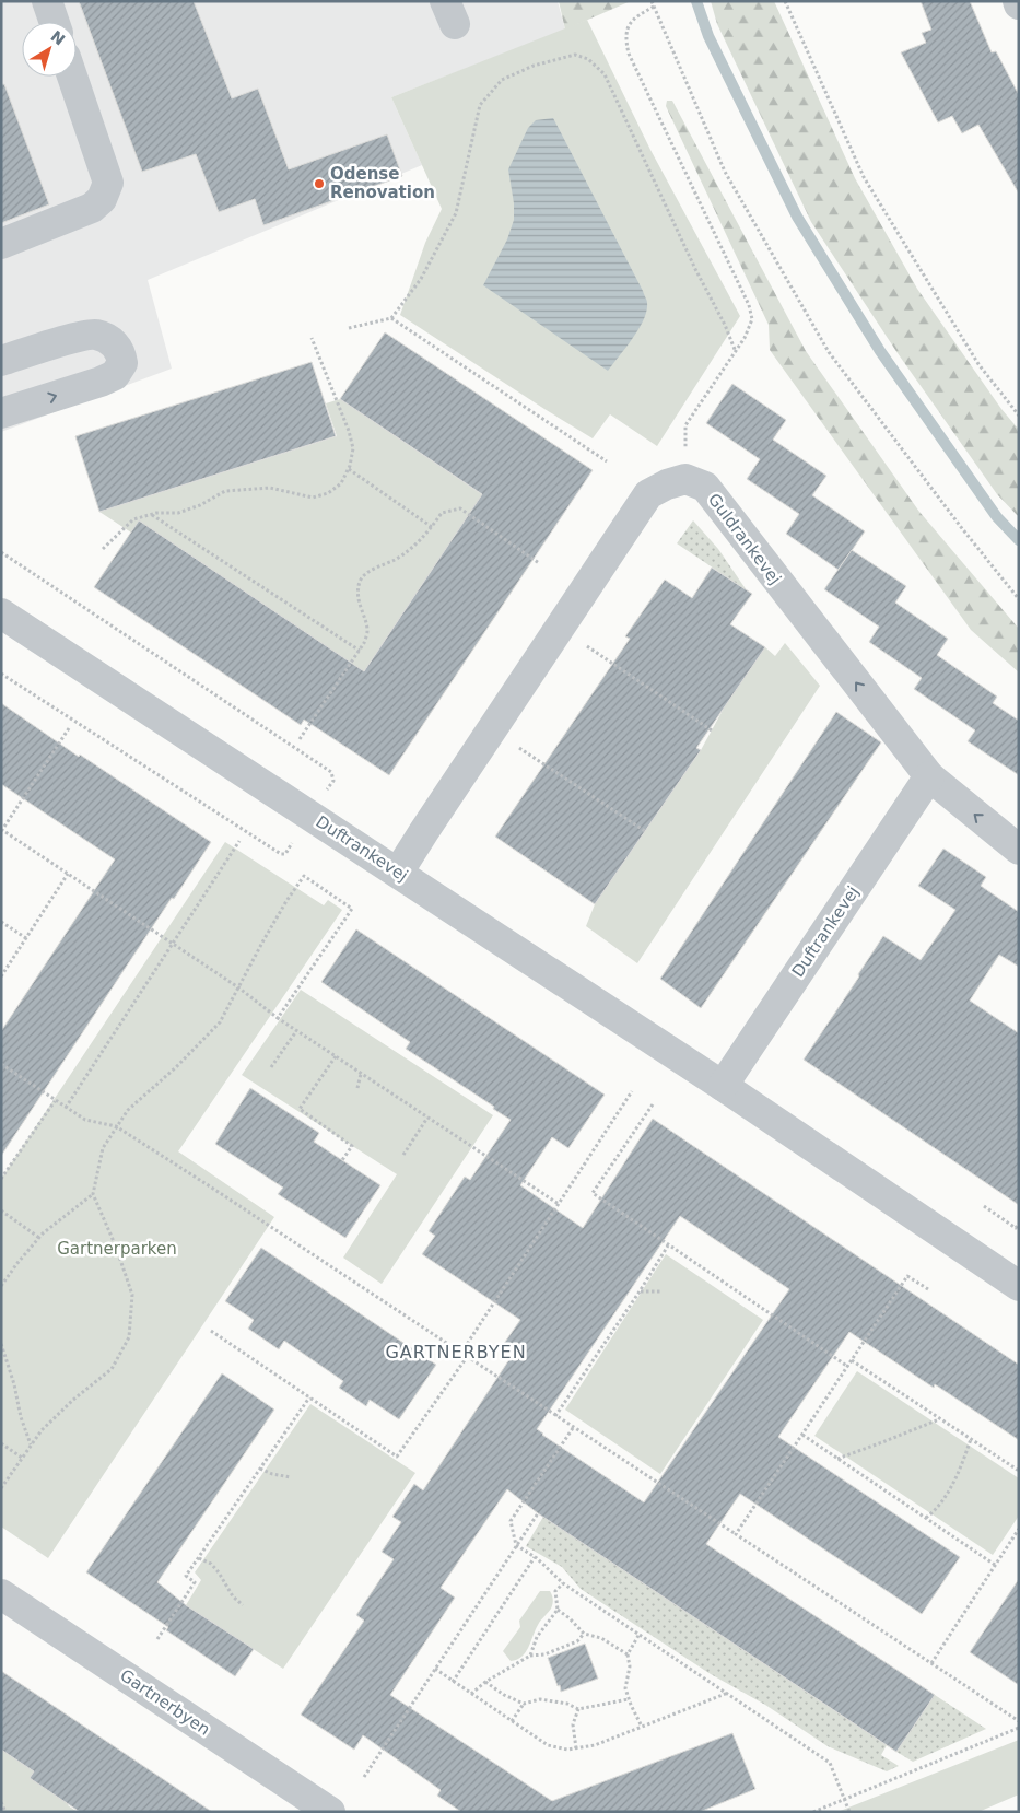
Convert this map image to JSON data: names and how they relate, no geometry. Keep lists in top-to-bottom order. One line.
{"streets":{"street":["Guldrankevej","Duftrankevej","Gartnerbyen"]},"crossings":[["Guldrankevej","Duftrankevej"]],"one_way":["Guldrankevej"],"districts":["GARTNERBYEN"],"parks":["Gartnerparken"],"places":["Odense Renovation"],"north":"top right"}
